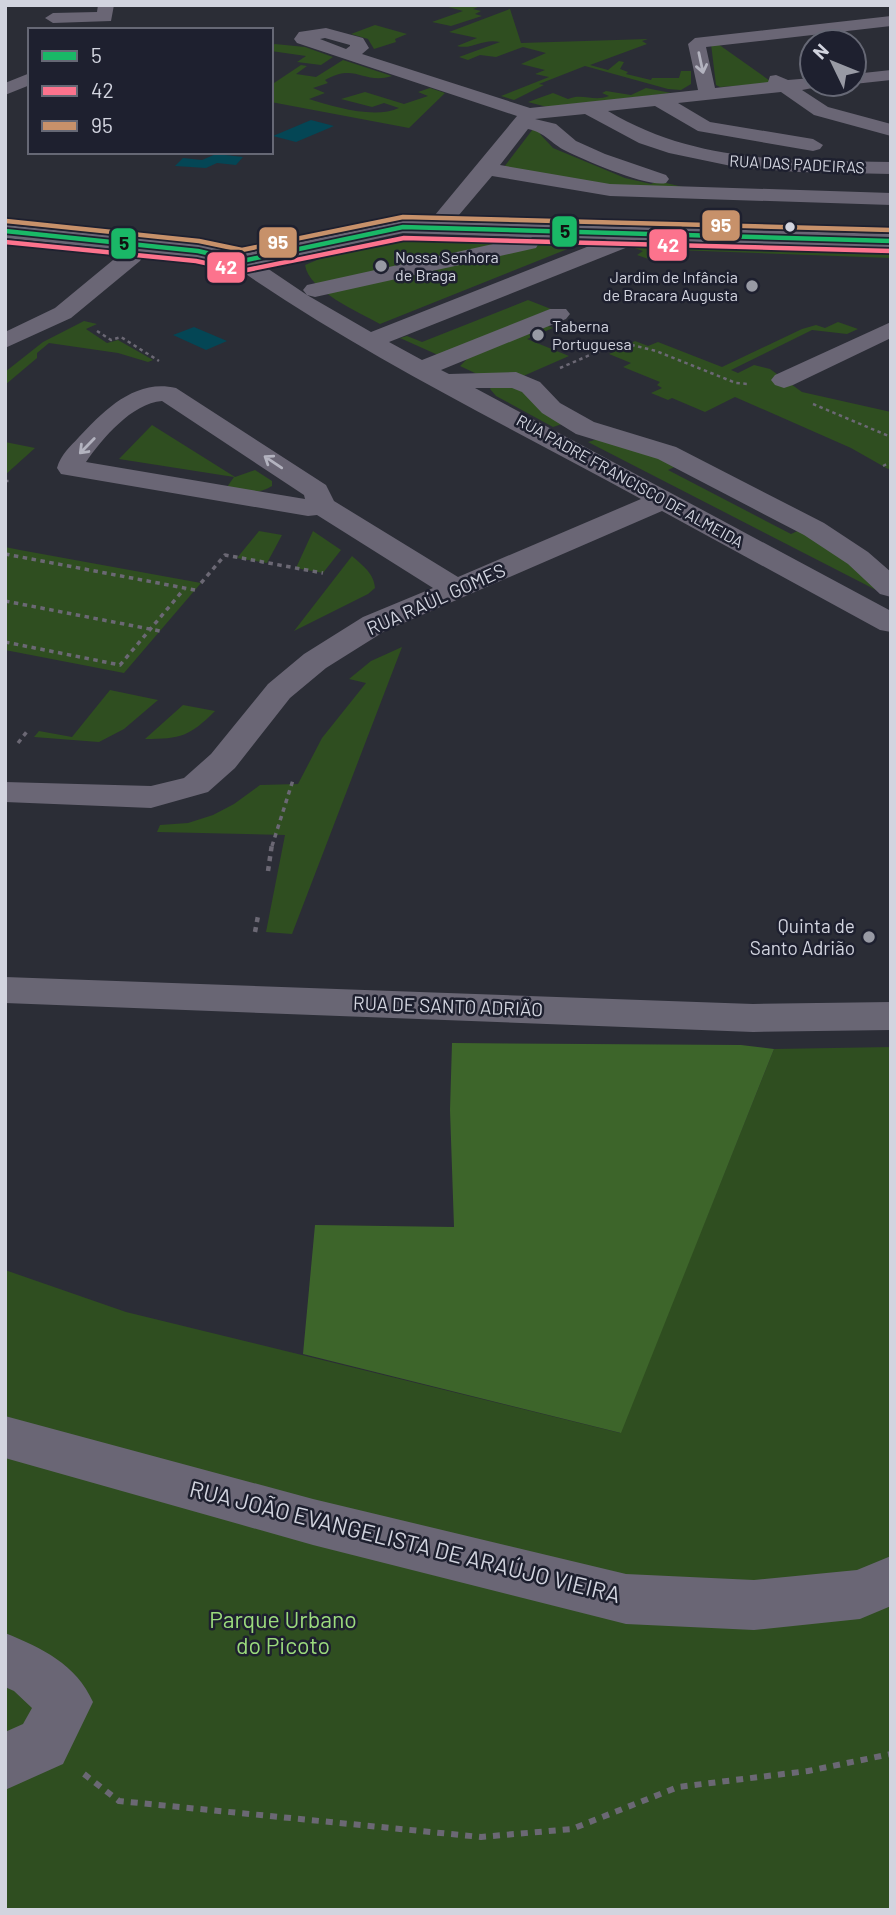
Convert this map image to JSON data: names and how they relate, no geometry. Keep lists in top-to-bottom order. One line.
{"streets":{"main road":["RUA DE SANTO ADRIÃO"],"street":["RUA DAS PADEIRAS","RUA PADRE FRANCISCO DE ALMEIDA","RUA RAÚL GOMES","RUA JOÃO EVANGELISTA DE ARAÚJO VIEIRA"]},"crossings":[["RUA PADRE FRANCISCO DE ALMEIDA","RUA RAÚL GOMES"]],"parks":["Parque Urbano do Picoto"],"places":["Nossa Senhora de Braga","Jardim de Infância de Bracara Augusta","Taberna Portuguesa","Quinta de Santo Adrião"],"lines":["transit line 95","transit line 5","transit line 42"],"legend":["5","42","95"],"north":"top left"}
